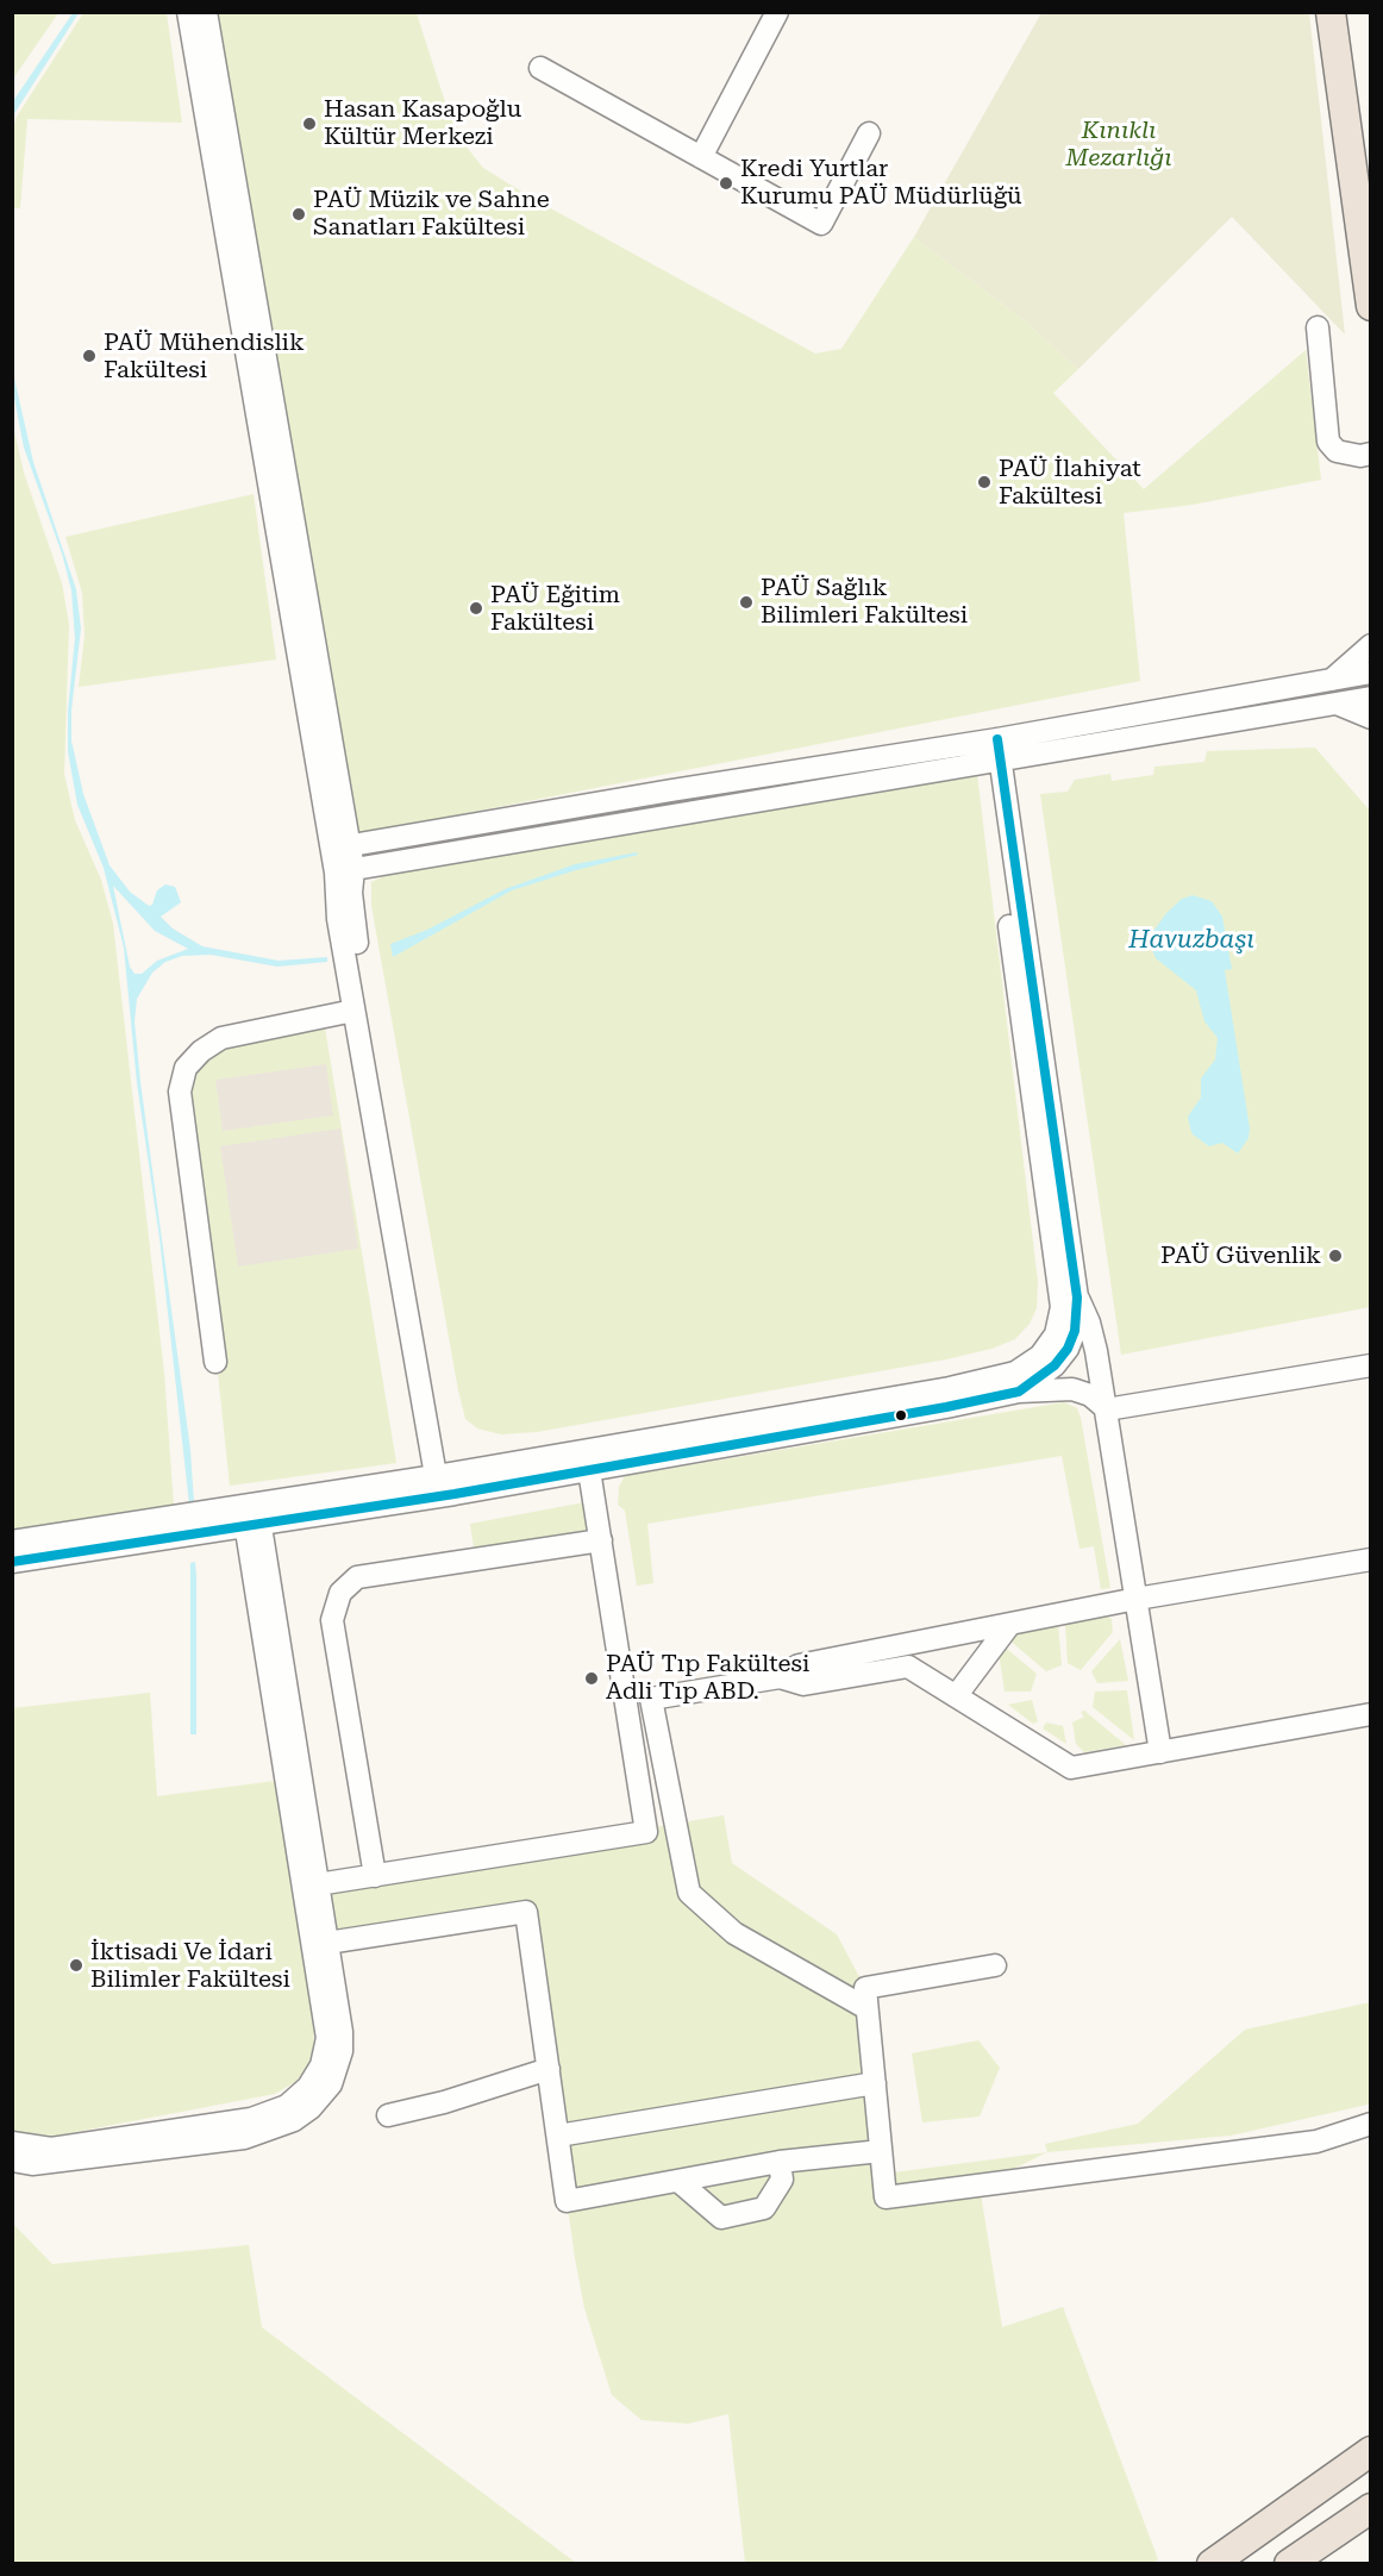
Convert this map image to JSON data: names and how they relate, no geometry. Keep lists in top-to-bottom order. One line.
{"water":["Havuzbaşı"],"parks":["Kınıklı Mezarlığı"],"places":["Hasan Kasapoğlu Kültür Merkezi","Kredi Yurtlar Kurumu PAÜ Müdürlüğü","PAÜ Müzik ve Sahne Sanatları Fakültesi","PAÜ Mühendislik Fakültesi","PAÜ İlahiyat Fakültesi","PAÜ Sağlık Bilimleri Fakültesi","PAÜ Eğitim Fakültesi","PAÜ Güvenlik","PAÜ Tıp Fakültesi Adli Tıp ABD.","İktisadi Ve İdari Bilimler Fakültesi"]}
